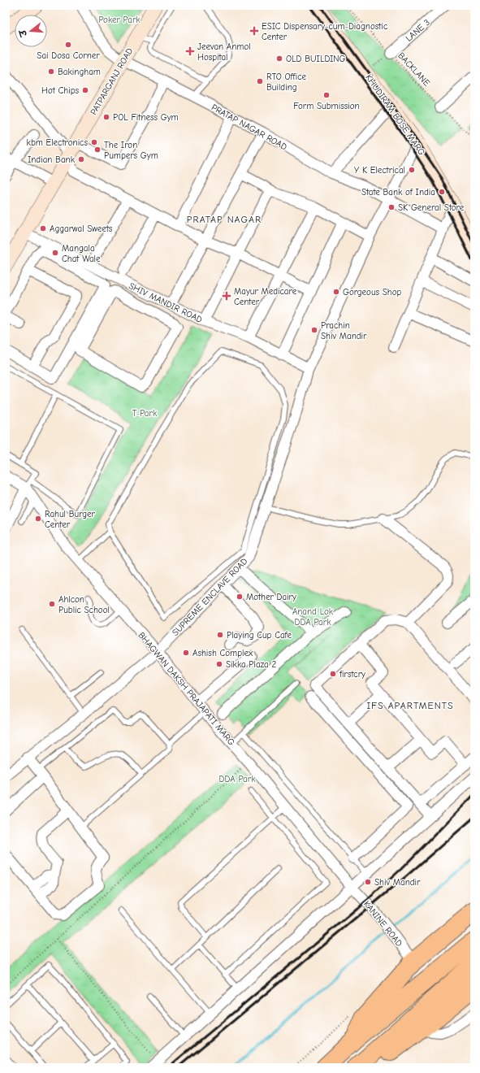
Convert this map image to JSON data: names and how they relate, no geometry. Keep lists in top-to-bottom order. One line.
{"streets":{"street":["LANE 3","PATPARGANJ ROAD","KHUDIRAM BOSE MARG","PRATAP NAGAR ROAD","SHIV MANDIR ROAD","SUPREME ENCLAVE ROAD","BHAGWAN DAKSH PRAJAPATI MARG","KANINE ROAD"],"path":["BACKLANE"]},"crossings":[["LANE 3","BACKLANE"],["PATPARGANJ ROAD","PRATAP NAGAR ROAD"],["PATPARGANJ ROAD","SHIV MANDIR ROAD"],["KHUDIRAM BOSE MARG","SUPREME ENCLAVE ROAD"],["PRATAP NAGAR ROAD","SUPREME ENCLAVE ROAD"],["SHIV MANDIR ROAD","SUPREME ENCLAVE ROAD"],["SUPREME ENCLAVE ROAD","BHAGWAN DAKSH PRAJAPATI MARG"],["BHAGWAN DAKSH PRAJAPATI MARG","KANINE ROAD"]],"districts":["PRATAP NAGAR","IFS APARTMENTS"],"parks":["Poker Park","T-Park","Anand Lok DDA Park","DDA Park"],"places":{"health":["ESIC Dispensary-cum-Diagnostic Center","Jeevan Anmol Hospital","Mayur Medicare Center"],"other":["Sai Dosa Corner","OLD BUILDING","Bakingham","RTO Office Building","Hot Chips","Form Submission","POL Fitness Gym","kbm Electronics","The Iron Pumpers Gym","Indian Bank","Y K Electrical","State Bank of India","SK General Store","Aggarwal Sweets","Mangala Chat Wale","Gorgeous Shop","Prachin Shiv Mandir","Rahul Burger Center","Mother Dairy","Ahlcon Public School","Playing Cup Cafe","Ashish Complex","Sikka Plaza 2","firstcry","Shiv Mandir"]},"north":"left"}
